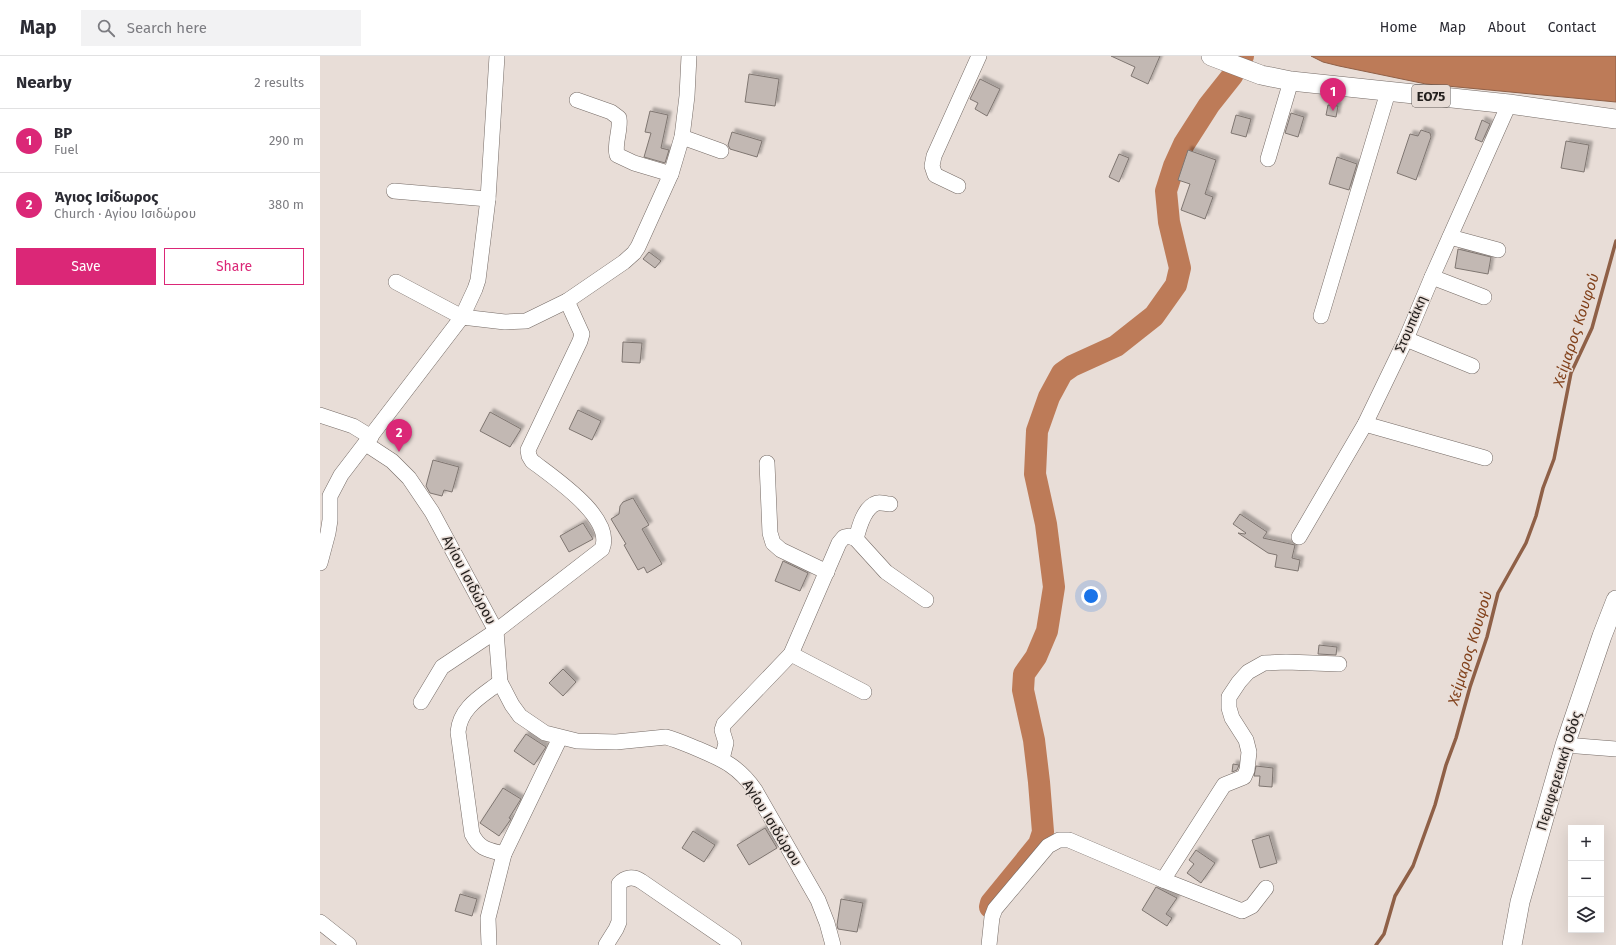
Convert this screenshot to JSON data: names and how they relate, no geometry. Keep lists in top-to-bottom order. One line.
{"streets":{"main road":["ΕΟ75","Περιφερειακή Οδός"],"street":["Στουπάκη","Αγίου Ισιδώρου"]},"crossings":[["ΕΟ75","Στουπάκη"]],"water":["Χείμαρος Κουφού"],"page":{"header":"Map","search":"Search here","nav":["Home","Map","About","Contact"],"heading":["Nearby","2 results"],"pins":["1","2"],"list":[{"mark":"1","name":"BP","note":"Fuel","value":"290 m"},{"mark":"2","name":"Άγιος Ισίδωρος","note":"Church · Αγίου Ισιδώρου","value":"380 m"}],"buttons":["Save","Share"],"map_buttons":["+","−"]}}
